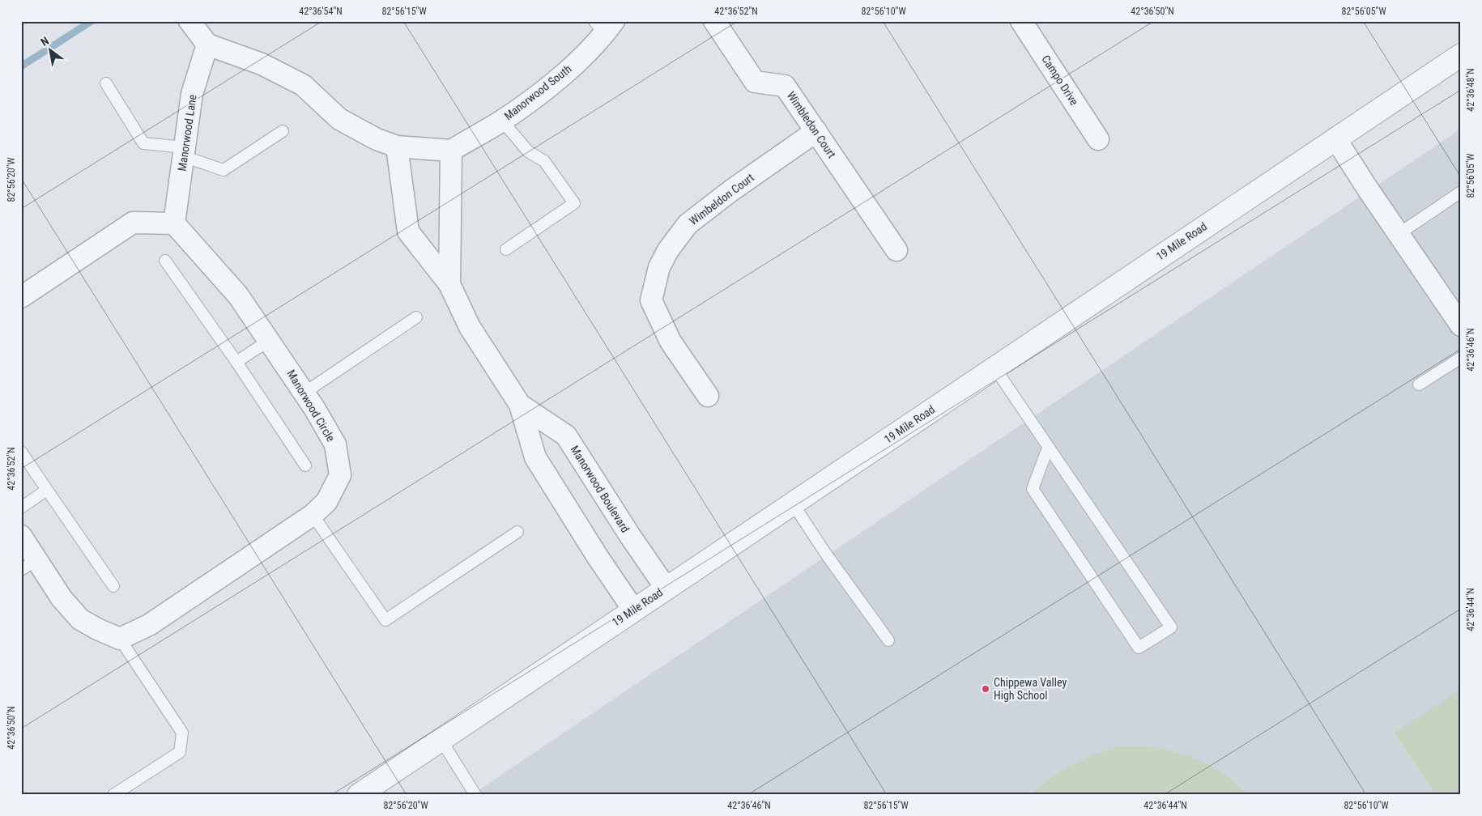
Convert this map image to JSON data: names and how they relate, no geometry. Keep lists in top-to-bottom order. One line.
{"streets":{"street":["Campo Drive","Manorwood South","Wimbledon Court","Manorwood Lane","Wimbeldon Court","19 Mile Road","Manorwood Circle","Manorwood Boulevard"]},"crossings":[["Manorwood South","Manorwood Boulevard"],["Wimbledon Court","Wimbeldon Court"],["Manorwood Lane","Manorwood Circle"],["19 Mile Road","Manorwood Boulevard"]],"places":["Chippewa Valley High School"],"north":"top left","coordinates":["42°36'54\"N","82°56'15\"W","42°36'52\"N","82°56'10\"W","42°36'50\"N","82°56'05\"W","42°36'48\"N","82°56'20\"W","42°36'46\"N","42°36'44\"N"]}
